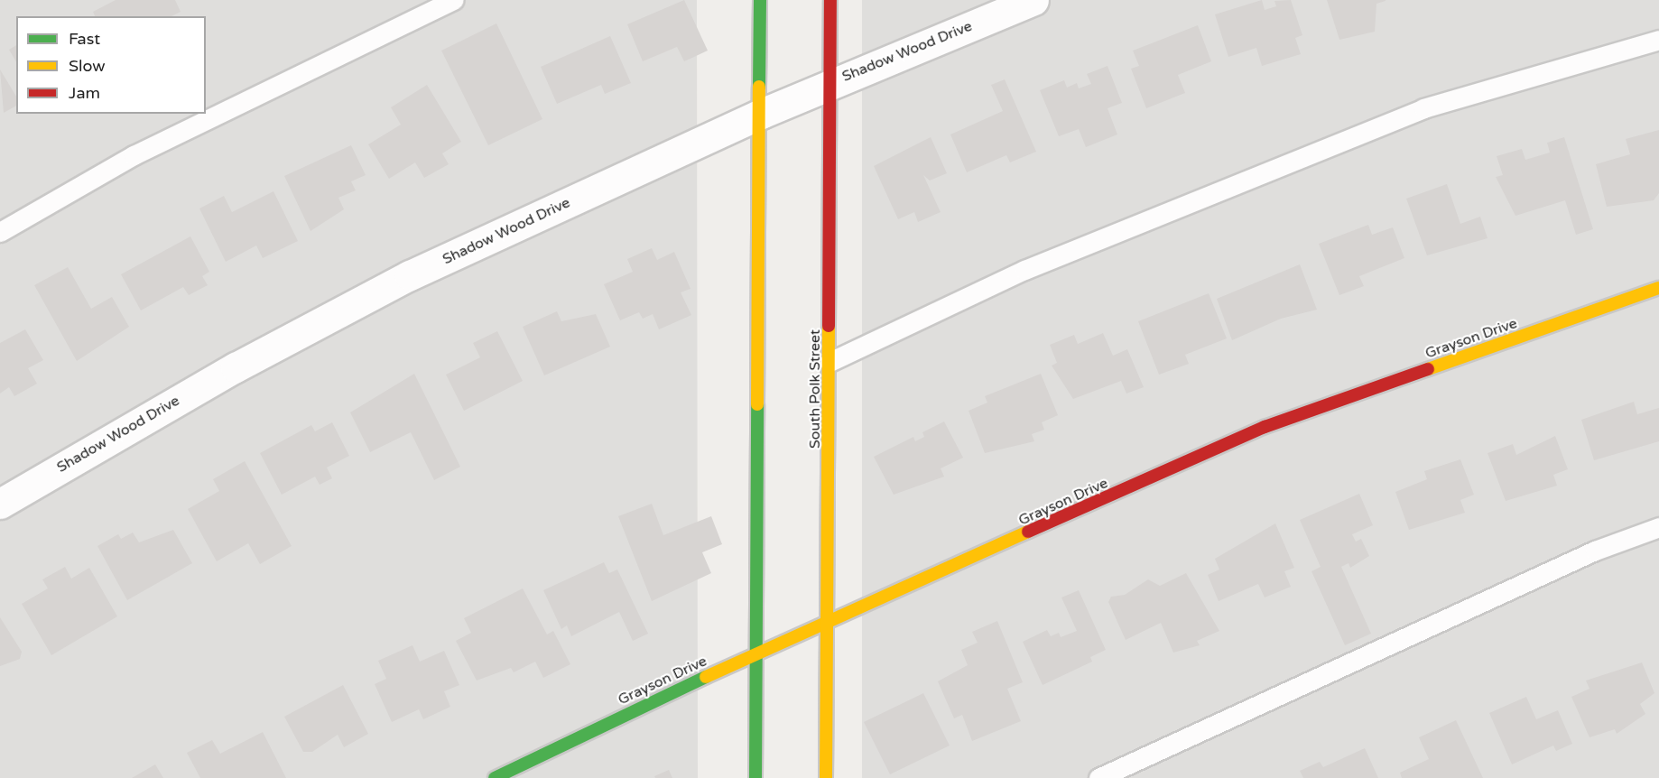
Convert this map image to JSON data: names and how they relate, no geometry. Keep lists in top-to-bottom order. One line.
{"streets":{"main road":["Grayson Drive","South Polk Street"],"street":["Shadow Wood Drive"]},"crossings":[["Shadow Wood Drive","South Polk Street"],["Grayson Drive","South Polk Street"]],"legend":["Fast","Slow","Jam"]}
